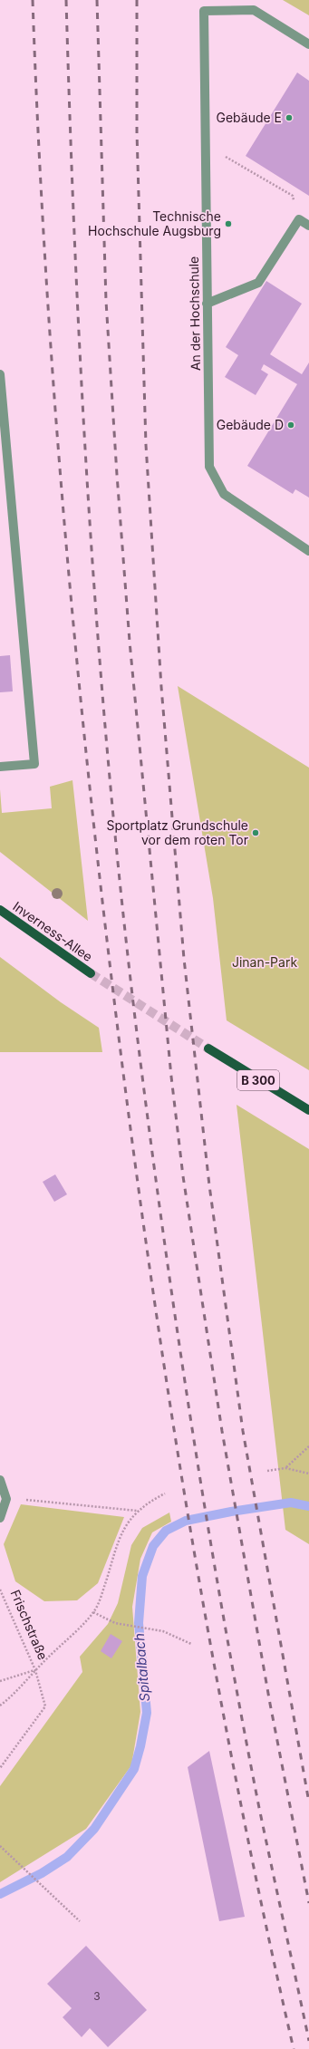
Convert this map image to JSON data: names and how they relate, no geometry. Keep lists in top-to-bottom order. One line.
{"streets":{"main road":["Inverness-Allee","B 300"],"street":["An der Hochschule"],"path":["Frischstraße"]},"water":["Spitalbach"],"parks":["Jinan-Park"],"places":["Gebäude E","Technische Hochschule Augsburg","Gebäude D","Sportplatz Grundschule vor dem roten Tor"],"house_numbers":["3"]}
